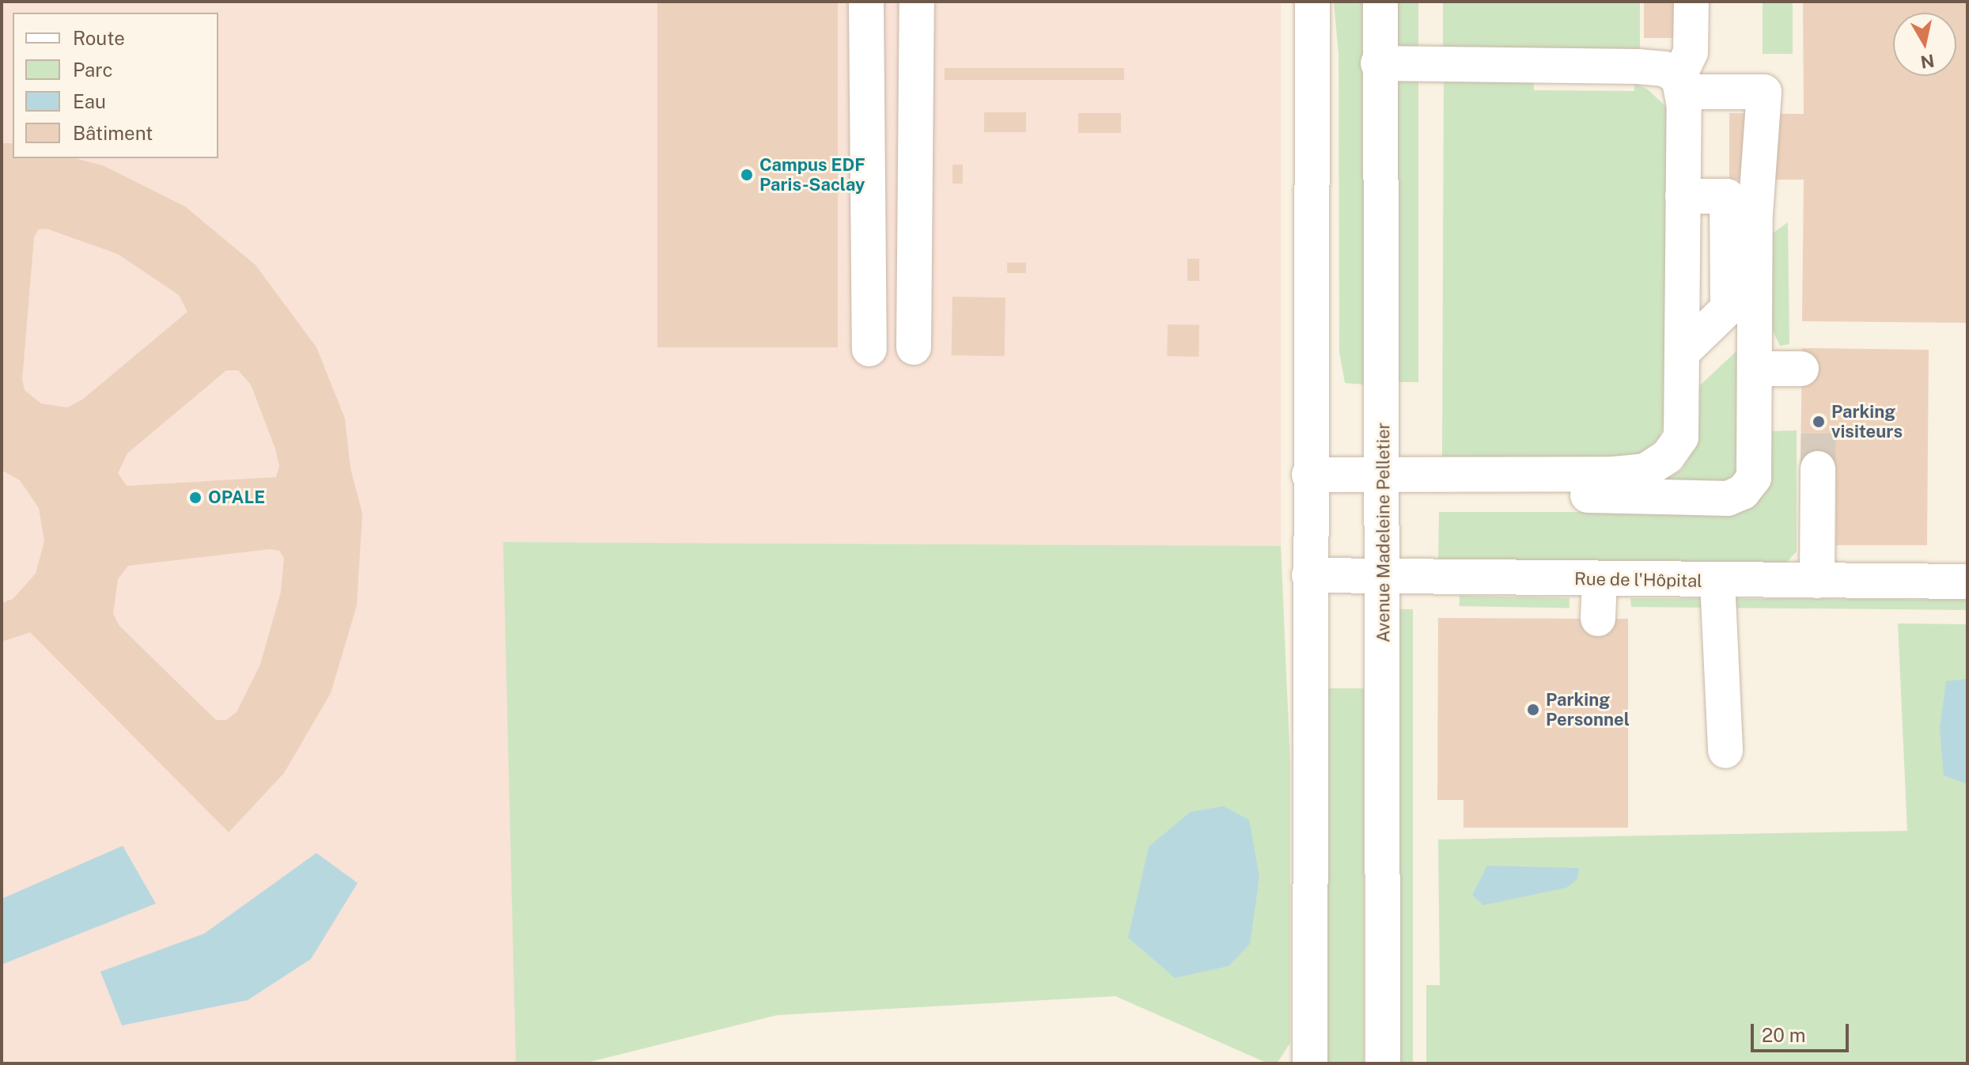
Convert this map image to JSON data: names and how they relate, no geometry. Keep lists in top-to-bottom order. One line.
{"streets":{"street":["Avenue Madeleine Pelletier","Rue de l'Hôpital"]},"crossings":[["Avenue Madeleine Pelletier","Rue de l'Hôpital"]],"places":["Campus EDF Paris-Saclay","Parking visiteurs","OPALE","Parking Personnel"],"legend":["Route","Parc","Eau","Bâtiment"],"scale_bar":"20 m","north":"bottom"}
